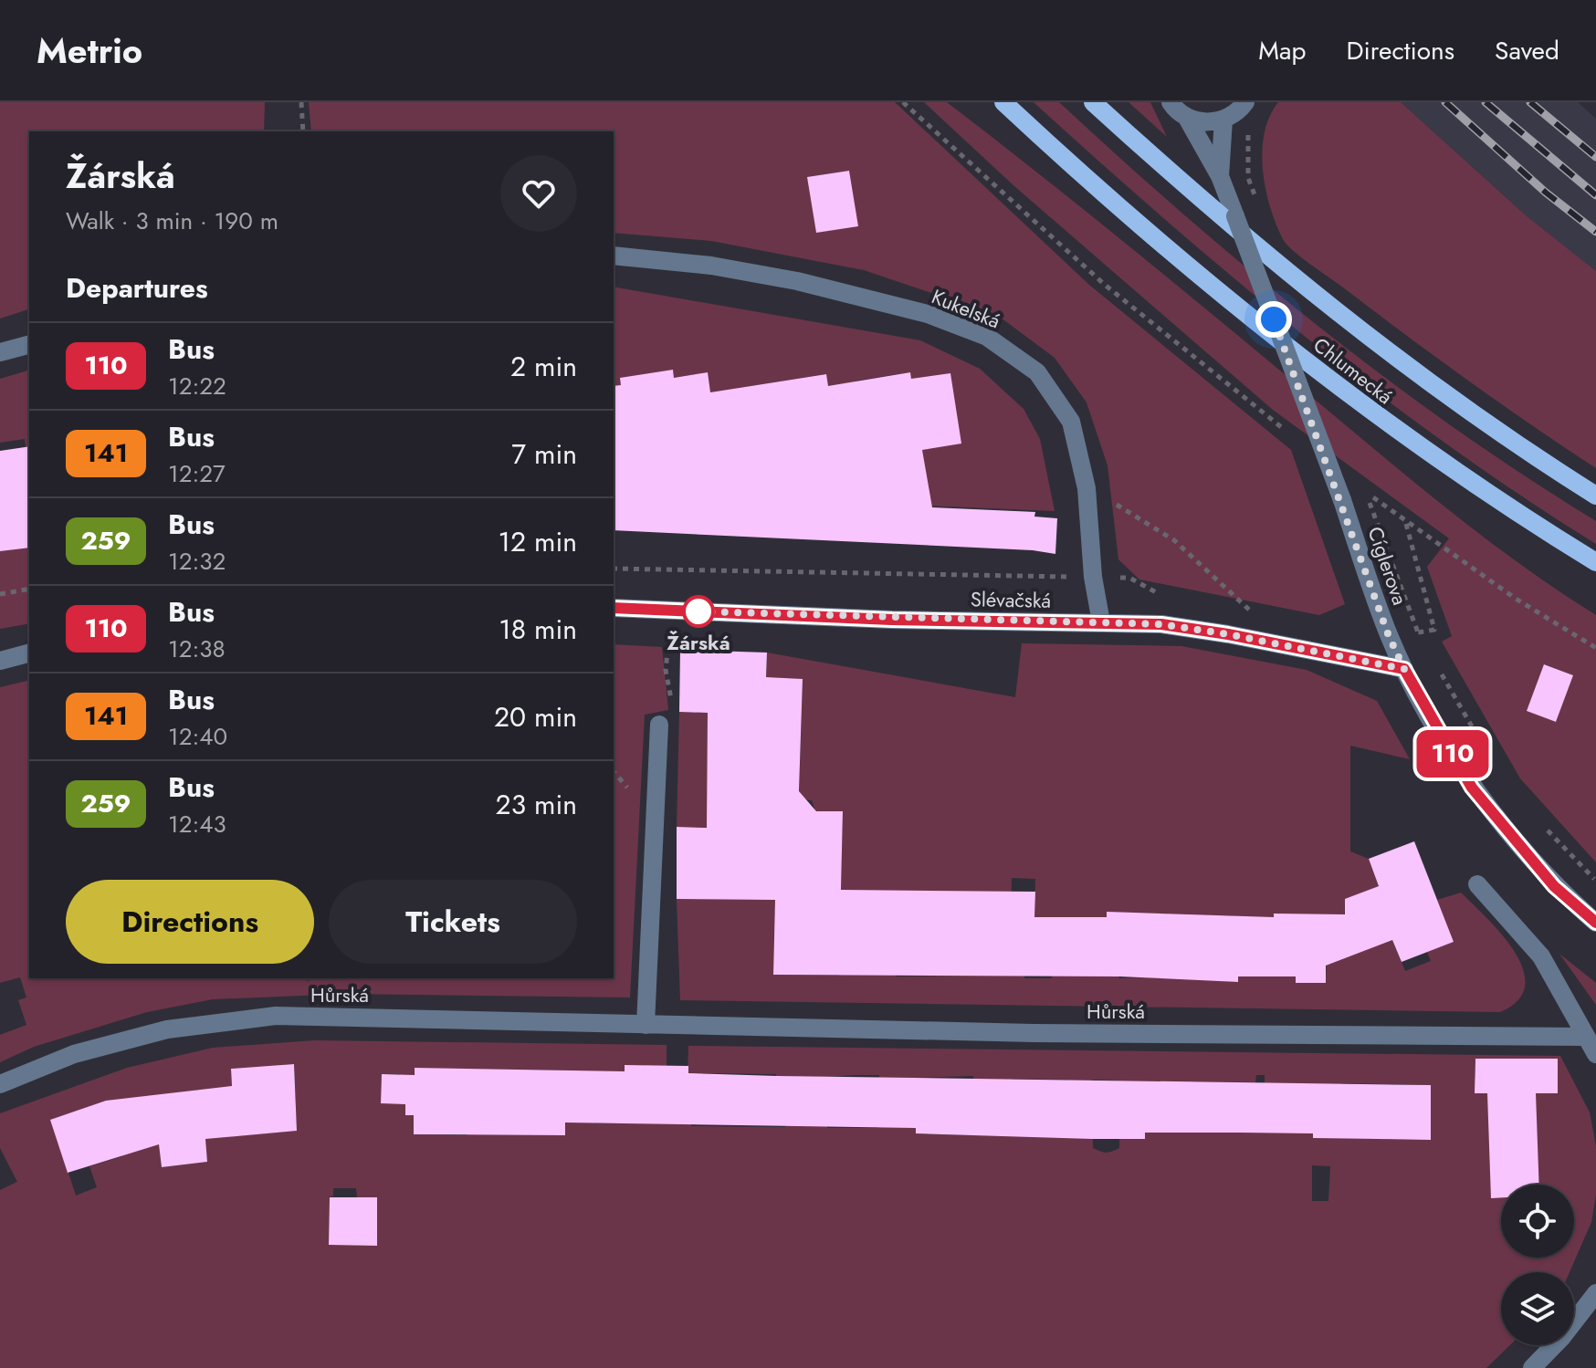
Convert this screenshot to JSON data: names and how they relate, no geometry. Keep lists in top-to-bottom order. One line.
{"streets":{"main road":["Chlumecká"],"street":["Kukelská","Cíglerova","Slévačská","Hůrská"]},"crossings":[["Kukelská","Slévačská"],["Cíglerova","Slévačská"]],"places":["Žárská"],"lines":["bus line 110"],"page":{"header":"Metrio","nav":["Map","Directions","Saved"],"on_map":"110","heading":[["Žárská","Walk · 3 min · 190 m"],"Departures"],"list":[{"mark":"110","name":"Bus","note":"12:22","value":"2 min"},{"mark":"141","name":"Bus","note":"12:27","value":"7 min"},{"mark":"259","name":"Bus","note":"12:32","value":"12 min"},{"mark":"110","name":"Bus","note":"12:38","value":"18 min"},{"mark":"141","name":"Bus","note":"12:40","value":"20 min"},{"mark":"259","name":"Bus","note":"12:43","value":"23 min"}],"buttons":["Directions","Tickets"]}}
